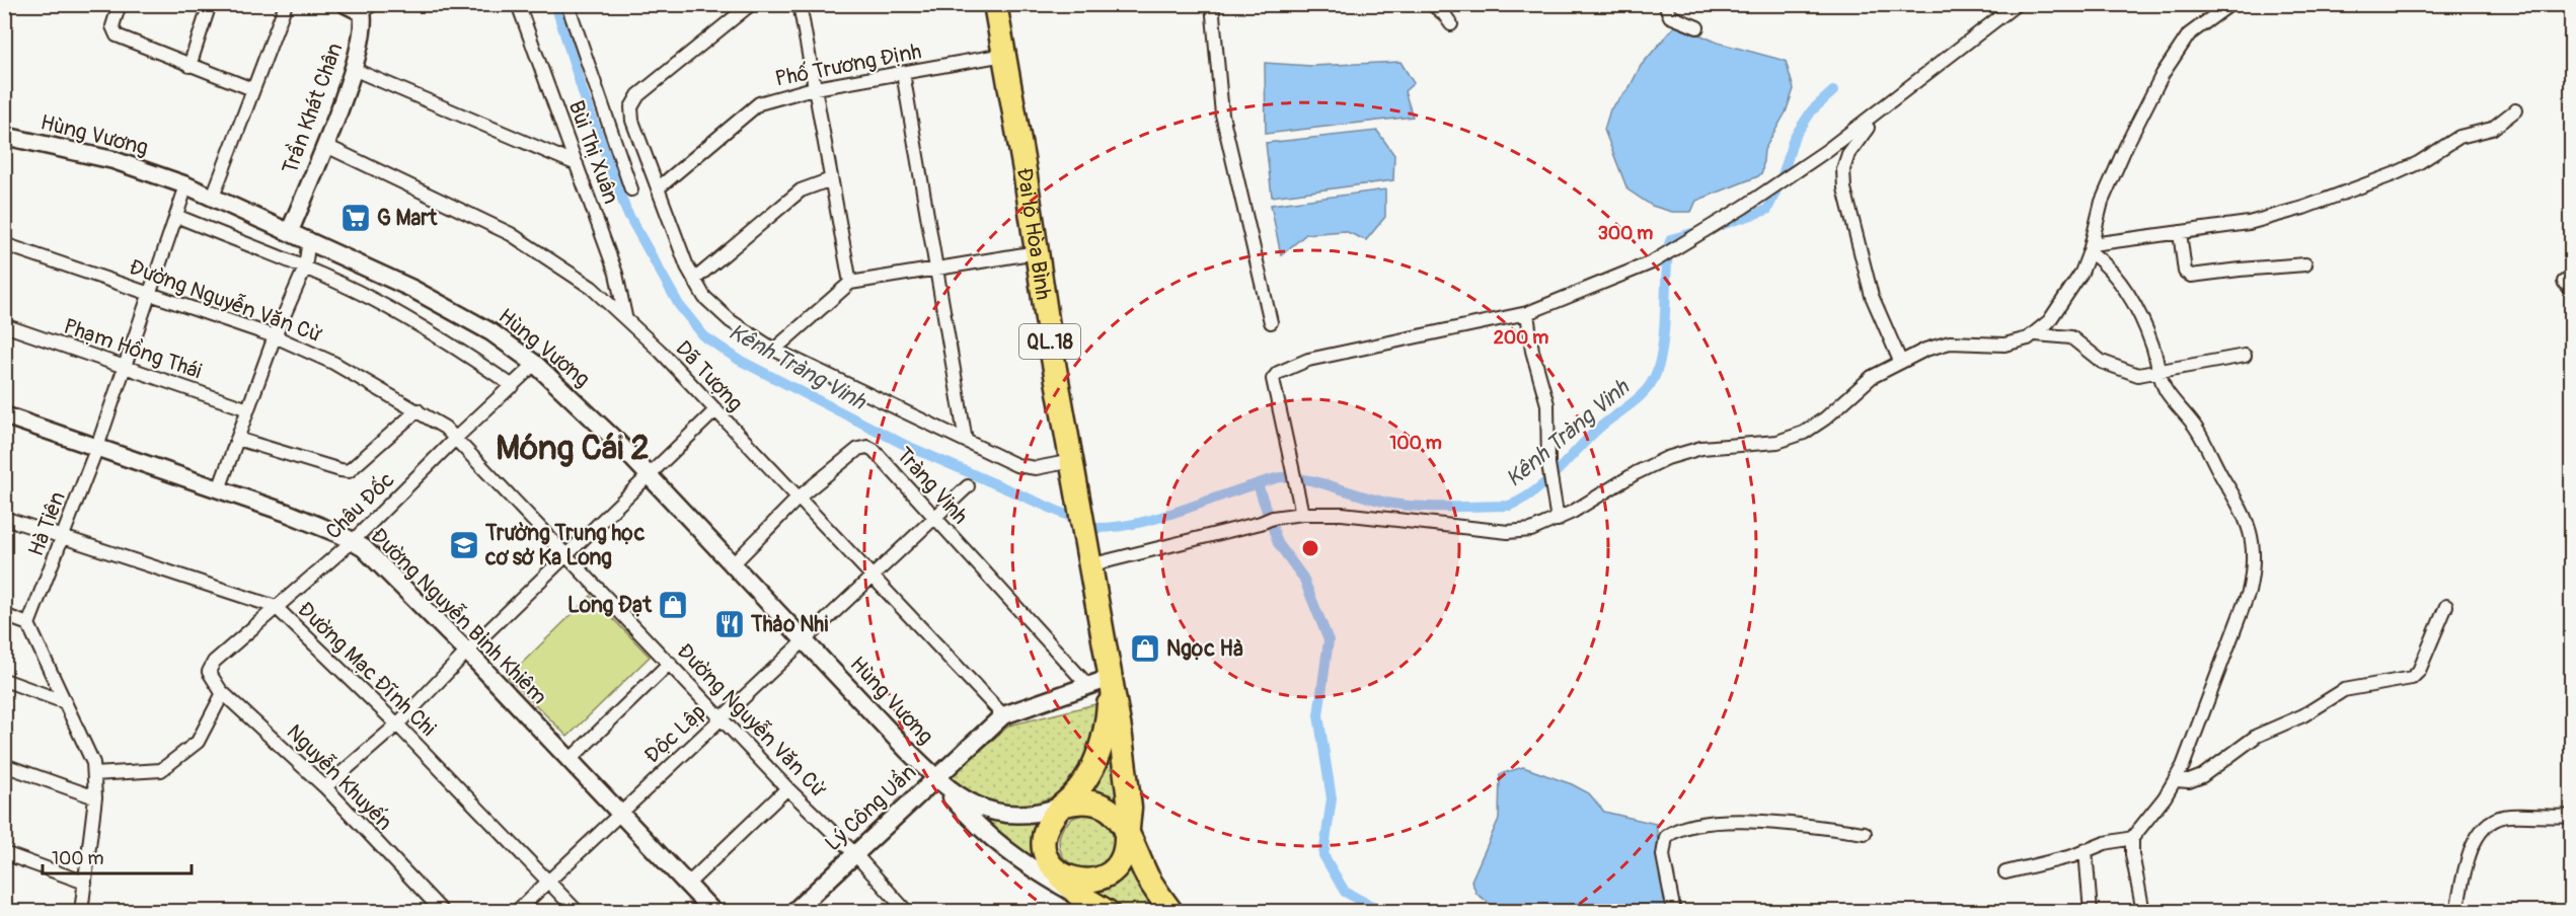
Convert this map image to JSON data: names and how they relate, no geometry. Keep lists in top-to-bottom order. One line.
{"streets":{"highway":["Đại lộ Hòa Bình","QL.18"],"street":["Phố Trương Định","Trần Khát Chân","Hùng Vương","Bùi Thị Xuân","Đường Nguyễn Văn Cừ","Phạm Hồng Thái","Dã Tượng","Tràng Vinh","Châu Đốc","Hà Tiên","Đường Nguyễn Bỉnh Khiêm","Đường Mạc Đĩnh Chi","Độc Lập","Nguyễn Khuyến","Lý Công Uẩn"]},"crossings":[["Phố Trương Định","Đại lộ Hòa Bình"],["Trần Khát Chân","Hùng Vương"],["Trần Khát Chân","Dã Tượng"],["Hùng Vương","Tràng Vinh"],["Hùng Vương","Châu Đốc"],["Hùng Vương","Hà Tiên"],["Hùng Vương","Độc Lập"],["Hùng Vương","Lý Công Uẩn"],["Bùi Thị Xuân","Dã Tượng"],["Đại lộ Hòa Bình","Lý Công Uẩn"],["Đường Nguyễn Văn Cừ","Châu Đốc"],["Đường Nguyễn Văn Cừ","Hà Tiên"],["Đường Nguyễn Văn Cừ","Độc Lập"],["Đường Nguyễn Văn Cừ","Lý Công Uẩn"],["Phạm Hồng Thái","Hà Tiên"],["Dã Tượng","Tràng Vinh"],["Dã Tượng","Độc Lập"],["Dã Tượng","Lý Công Uẩn"],["Tràng Vinh","Độc Lập"],["Tràng Vinh","Lý Công Uẩn"],["Châu Đốc","Đường Nguyễn Bỉnh Khiêm"],["Châu Đốc","Đường Mạc Đĩnh Chi"],["Châu Đốc","Nguyễn Khuyến"],["Hà Tiên","Đường Nguyễn Bỉnh Khiêm"],["Hà Tiên","Đường Mạc Đĩnh Chi"],["Đường Nguyễn Bỉnh Khiêm","Độc Lập"],["Đường Mạc Đĩnh Chi","Độc Lập"]],"districts":["Móng Cái 2"],"water":["Kênh Tràng Vinh"],"places":{"supermarket":["G Mart"],"school or university":["Trường Trung học cơ sở Ka Long"],"shop":["Long Đạt","Ngọc Hà"],"restaurant":["Thảo Nhi"]},"scale_bar":"100 m","rings":["300 m","200 m","100 m"]}
